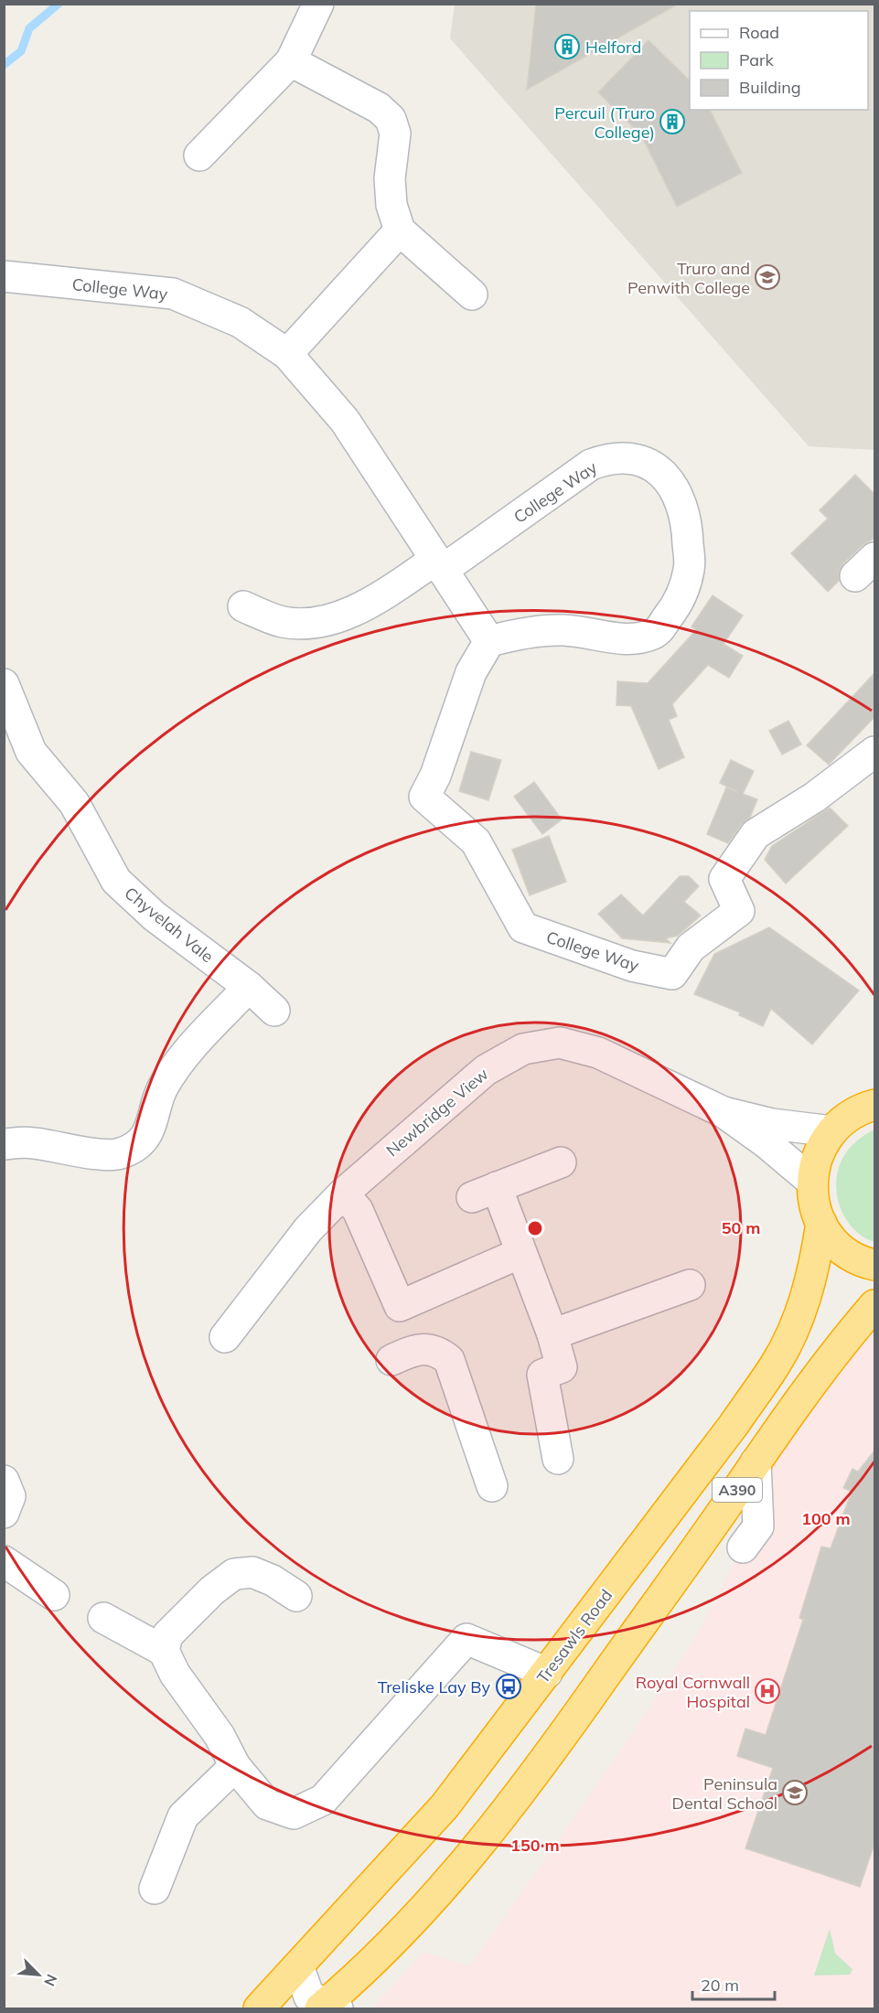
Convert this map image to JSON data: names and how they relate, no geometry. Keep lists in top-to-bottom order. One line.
{"streets":{"highway":["A390","Tresawls Road"],"street":["College Way","Chyvelah Vale","Newbridge View"]},"crossings":[["Newbridge View","A390"],["A390","Tresawls Road"]],"places":{"building":["Helford","Percuil (Truro College)"],"school or university":["Truro and Penwith College","Peninsula Dental School"],"bus stop":["Treliske Lay By"],"hospital":["Royal Cornwall Hospital"]},"legend":["Road","Park","Building"],"scale_bar":"20 m","north":"bottom right","rings":["50 m","100 m","150 m"]}
